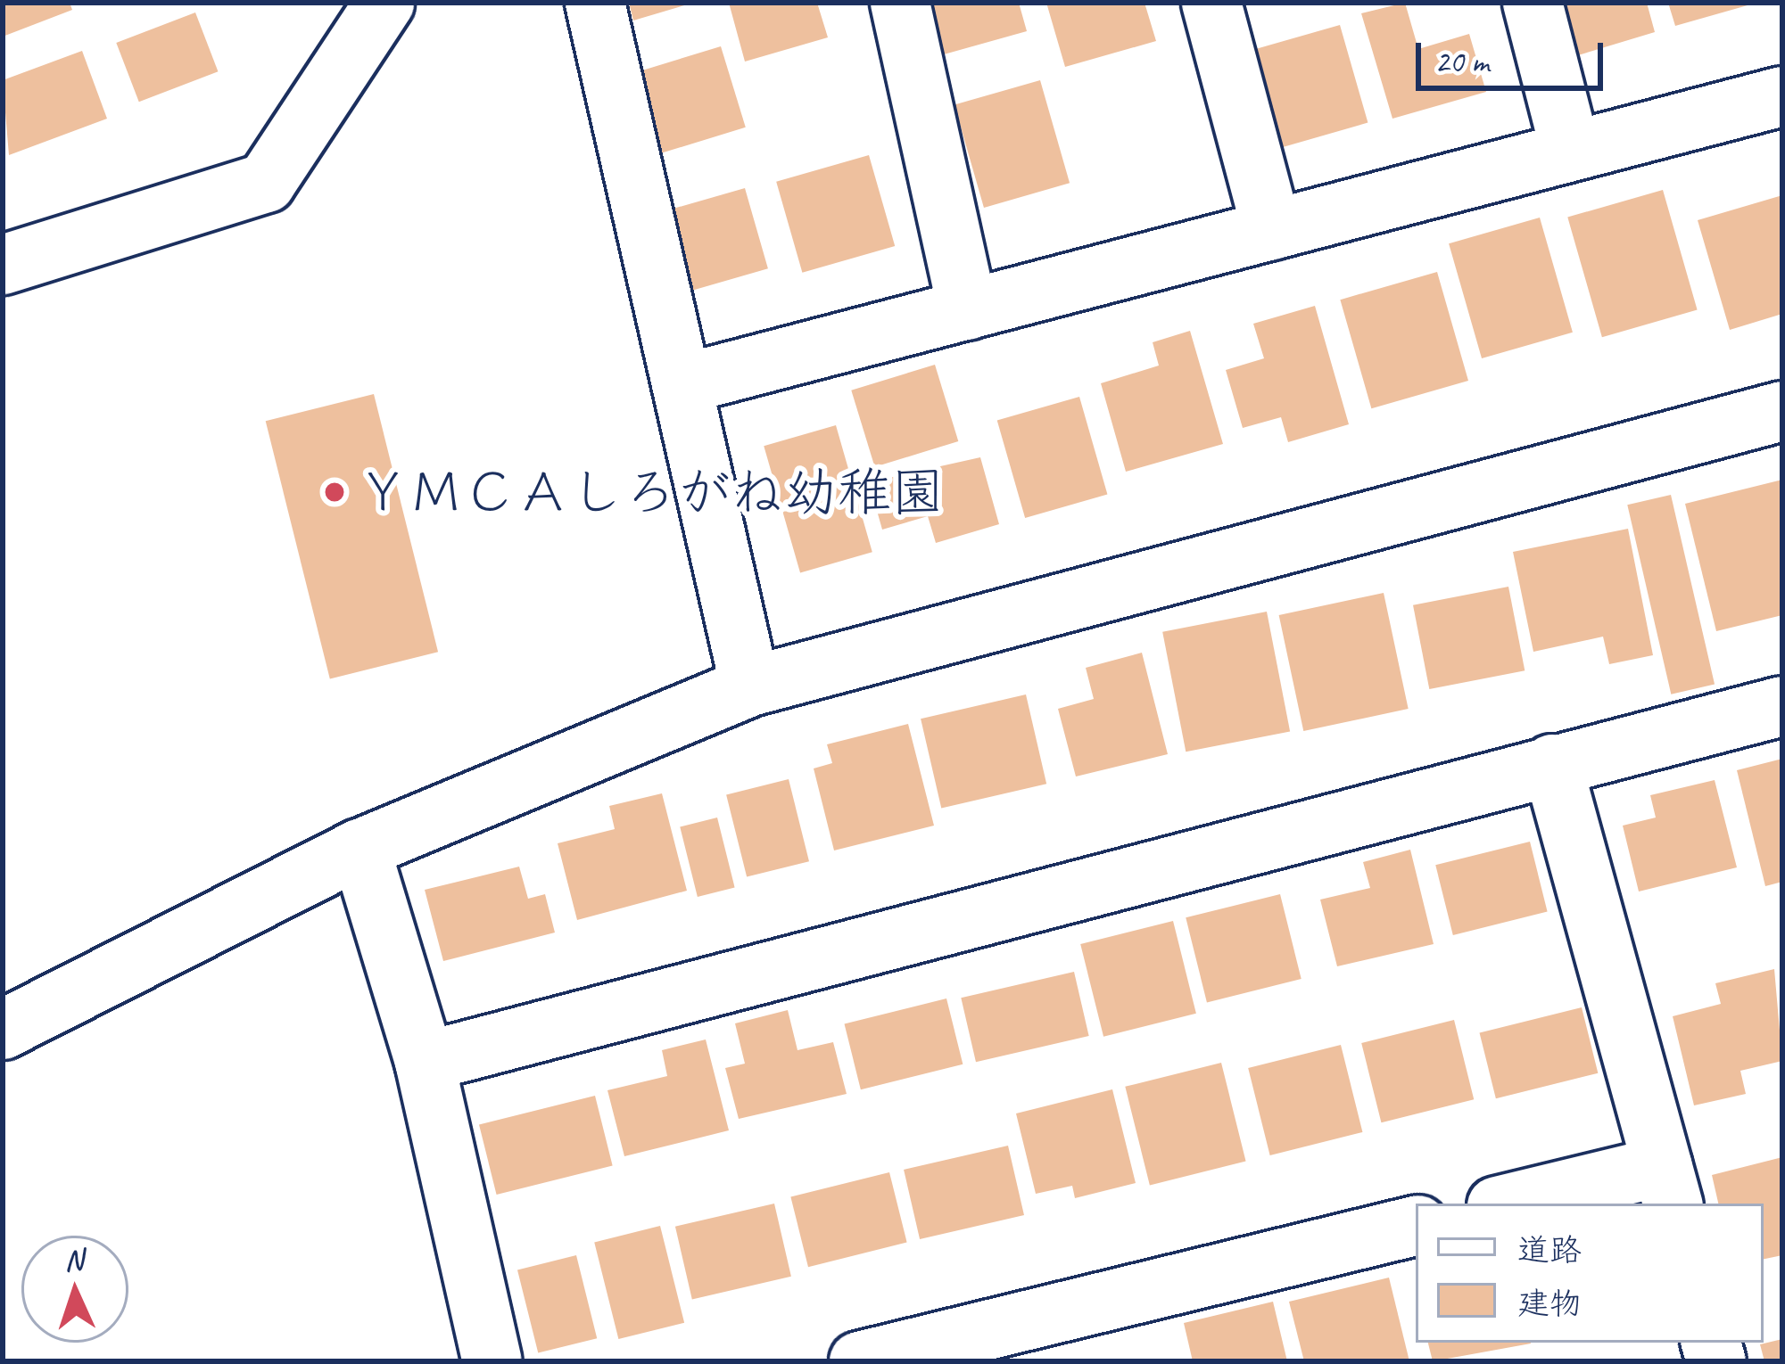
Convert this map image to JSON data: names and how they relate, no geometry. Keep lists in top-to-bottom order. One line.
{"places":["ＹＭＣＡしろがね幼稚園"],"legend":["道路","建物"],"scale_bar":"20 m","north":"top"}
